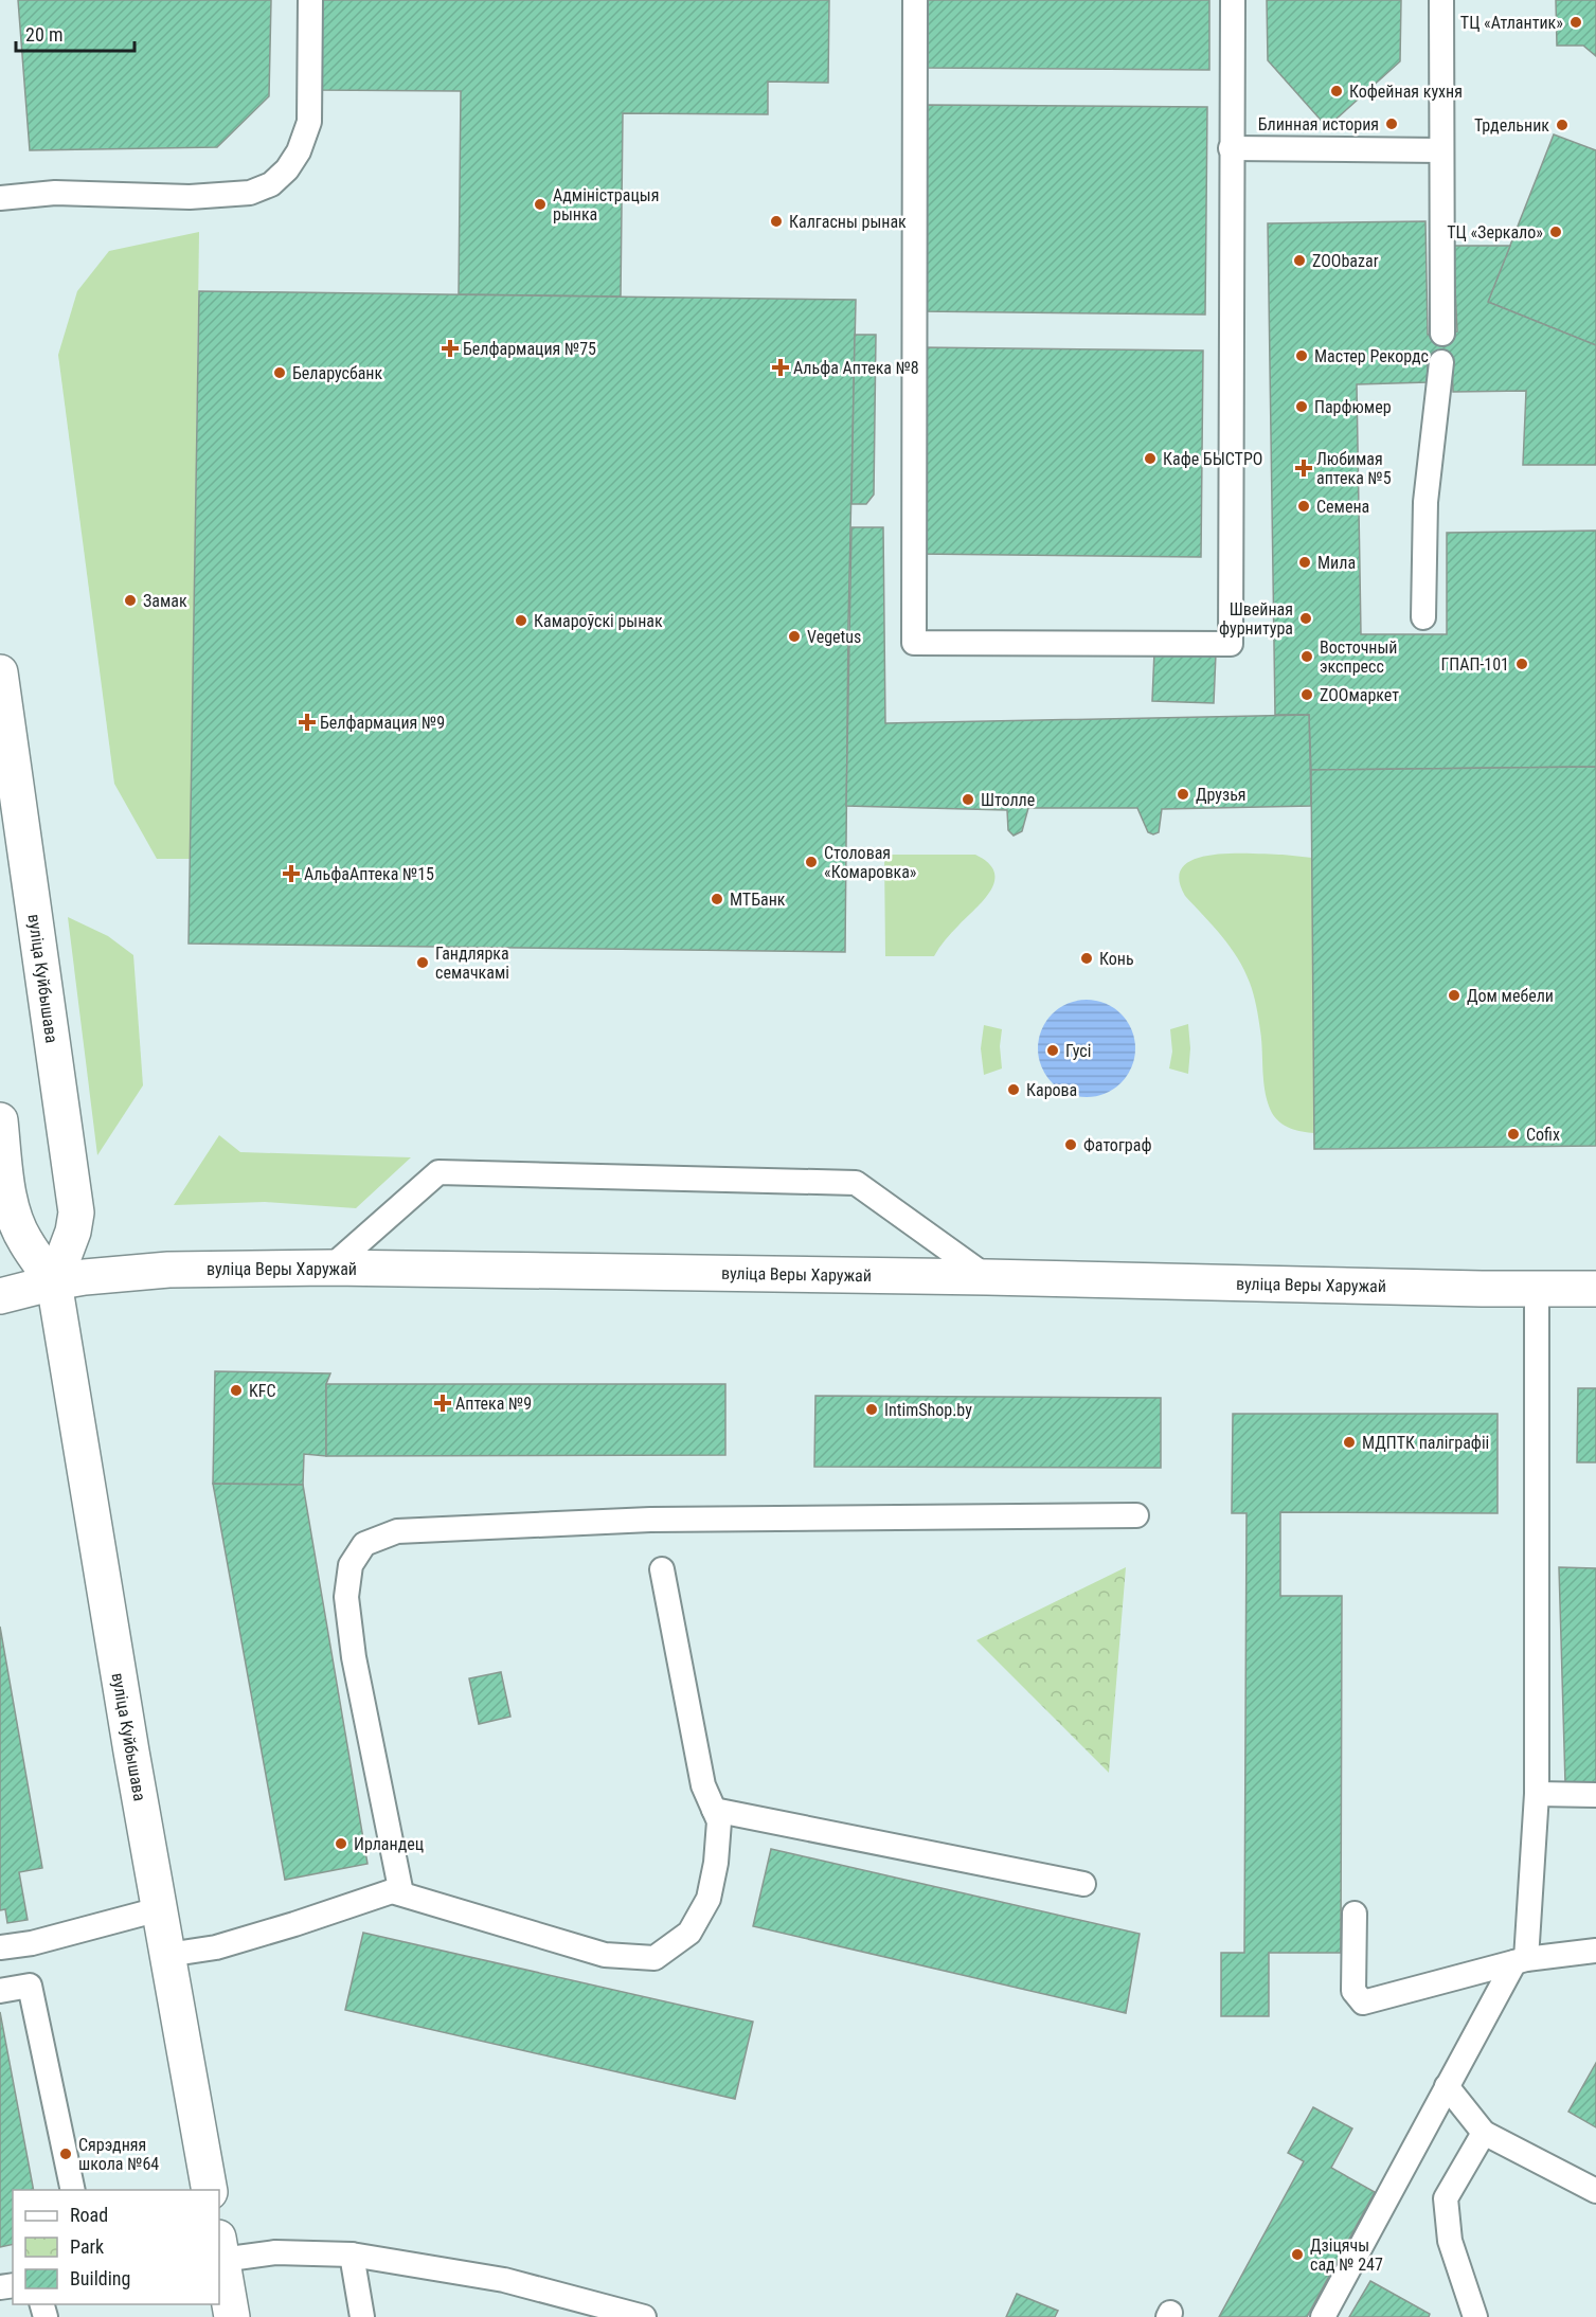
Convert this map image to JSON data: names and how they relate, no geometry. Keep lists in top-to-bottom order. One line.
{"streets":{"main road":["вуліца Куйбышава","вуліца Веры Харужай"]},"crossings":[["вуліца Куйбышава","вуліца Веры Харужай"]],"places":{"other":["ТЦ «Атлантик»","Кофейная кухня","Блинная история","Трдельник","Адміністрацыя рынка","Калгасны рынак","ТЦ «Зеркало»","ZOObazar","Мастер Рекордс","Беларусбанк","Парфюмер","Кафе БЫСТРО","Семена","Мила","Замак","Швейная фурнитура","Камароўскі рынак","Vegetus","Восточный экспресс","ГПАП-101","ZOOмаркет","Друзья","Штолле","Столовая «Комаровка»","МТБанк","Конь","Гандлярка семачкамі","Дом мебели","Гусі","Карова","Cofix","Фатограф","KFC","IntimShop.by","МДПТК паліграфіі","Ирландец","Сярэдняя школа №64","Дзіцячы сад № 247"],"health":["Белфармация №75","Альфа Аптека №8","Любимая аптека №5","Белфармация №9","АльфаАптека №15","Аптека №9"]},"legend":["Road","Park","Building"],"scale_bar":"20 m"}
